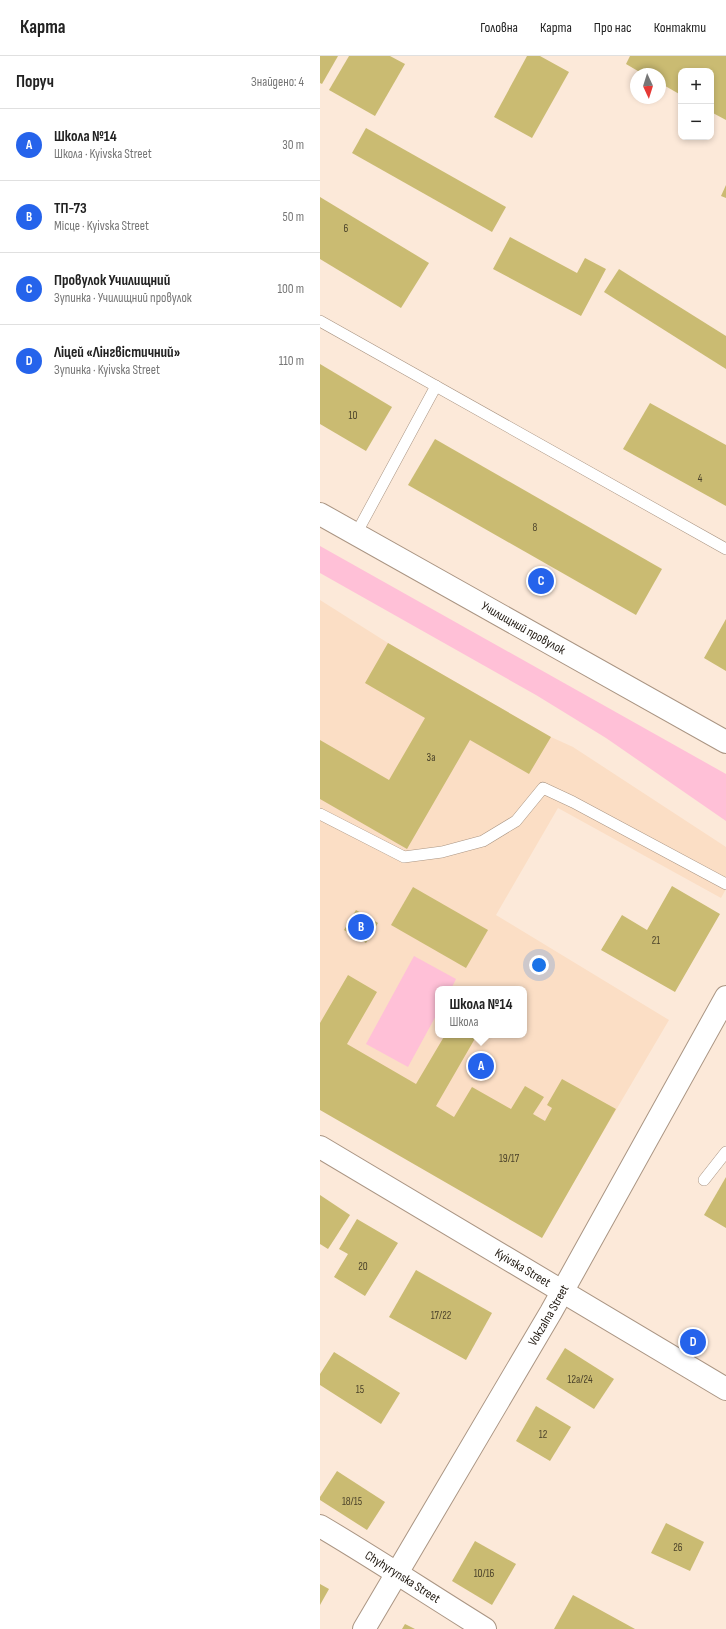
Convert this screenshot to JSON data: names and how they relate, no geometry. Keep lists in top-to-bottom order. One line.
{"streets":{"street":["Училищний провулок","Kyivska Street","Vokzalna Street","Chyhyrynska Street"]},"crossings":[["Kyivska Street","Vokzalna Street"],["Vokzalna Street","Chyhyrynska Street"]],"house_numbers":["6","10","4","8","3а","21","19/17","20","17/22","12а/24","15","12","18/15","26","10/16"],"north":"bottom","page":{"header":"Карта","nav":["Головна","Карта","Про нас","Контакти"],"heading":["Поруч","Знайдено: 4"],"map_buttons":["+","−"],"list":[{"mark":"A","name":"Школа №14","note":"Школа · Kyivska Street","value":"30 m"},{"mark":"B","name":"ТП-73","note":"Місце · Kyivska Street","value":"50 m"},{"mark":"C","name":"Провулок Училищний","note":"Зупинка · Училищний провулок","value":"100 m"},{"mark":"D","name":"Ліцей «Лінгвістичний»","note":"Зупинка · Kyivska Street","value":"110 m"}],"pins":["C","B","A","D"],"popup":["Школа №14","Школа"]}}
